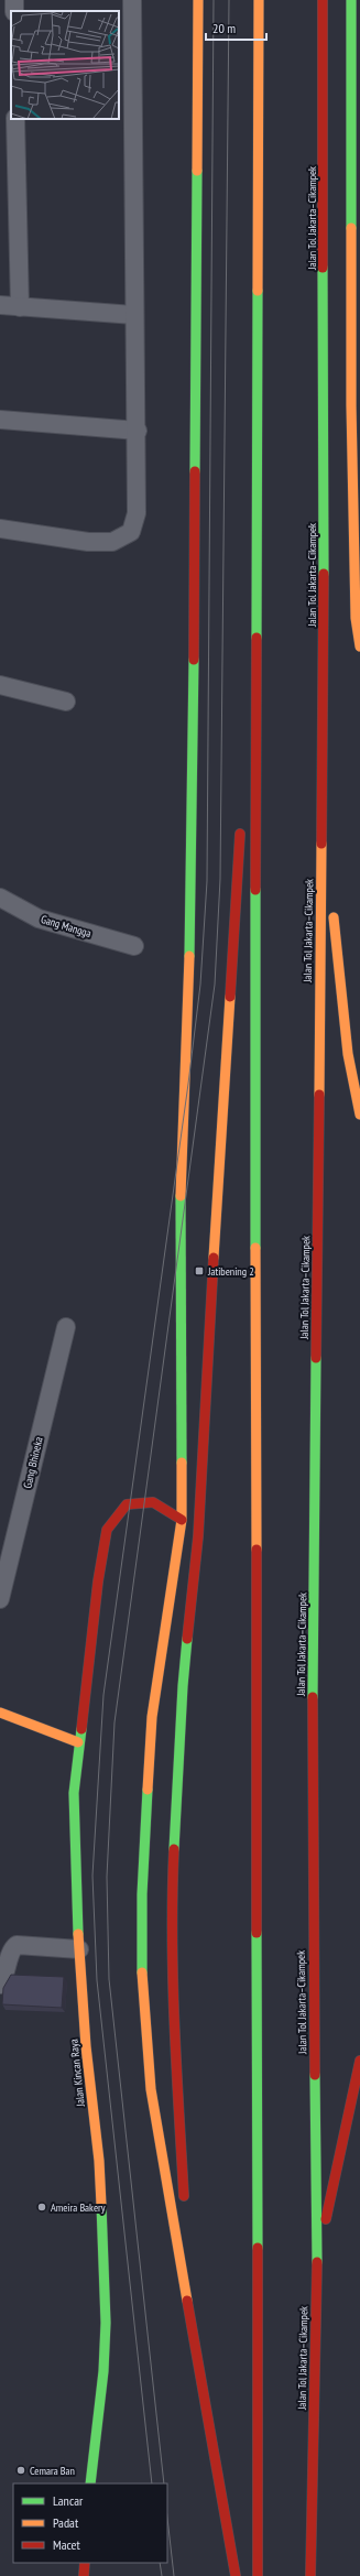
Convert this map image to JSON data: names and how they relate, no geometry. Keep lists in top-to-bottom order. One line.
{"streets":{"main road":["Jalan Tol Jakarta–Cikampek","Jalan Kincan Raya"],"street":["Gang Mangga","Gang Bhineka"]},"places":{"transit":["Jatibening 2"],"other":["Ameira Bakery","Cemara Ban"]},"legend":["Lancar","Padat","Macet"],"scale_bar":"20 m"}
